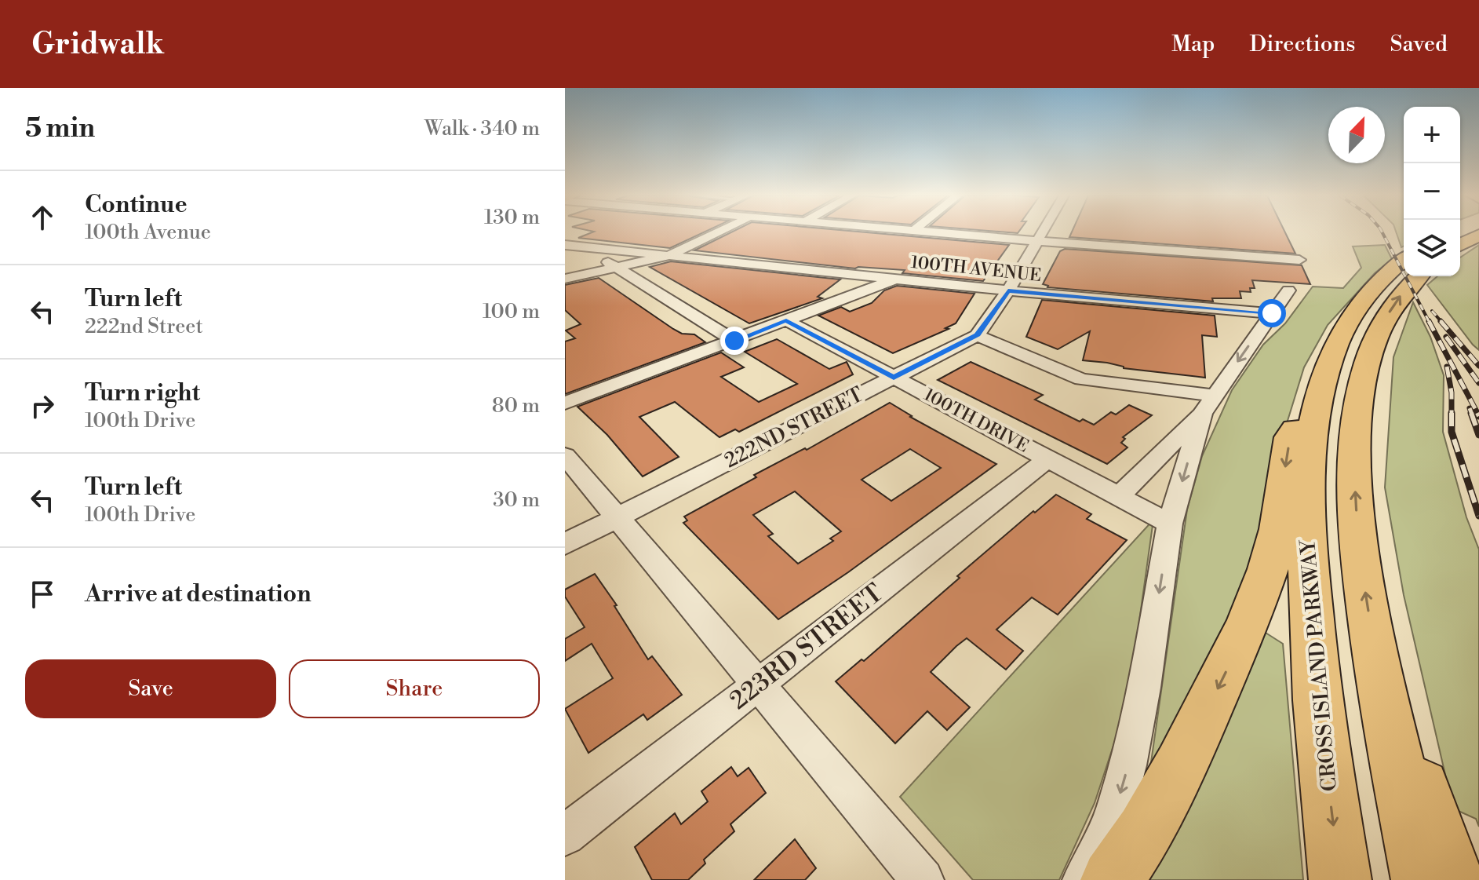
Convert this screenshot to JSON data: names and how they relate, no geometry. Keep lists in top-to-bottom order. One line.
{"streets":{"main road":["CROSS ISLAND PARKWAY"],"street":["100TH AVENUE","100TH DRIVE","222ND STREET","223RD STREET"]},"crossings":[["100TH AVENUE","222ND STREET"],["100TH DRIVE","222ND STREET"],["100TH DRIVE","223RD STREET"]],"north":"top right","page":{"header":"Gridwalk","nav":["Map","Directions","Saved"],"heading":["5 min","Walk · 340 m"],"map_buttons":["+","−"],"list":[["Continue","100th Avenue","130 m"],["Turn left","222nd Street","100 m"],["Turn right","100th Drive","80 m"],["Turn left","100th Drive","30 m"],"Arrive at destination"],"buttons":["Save","Share"]}}
